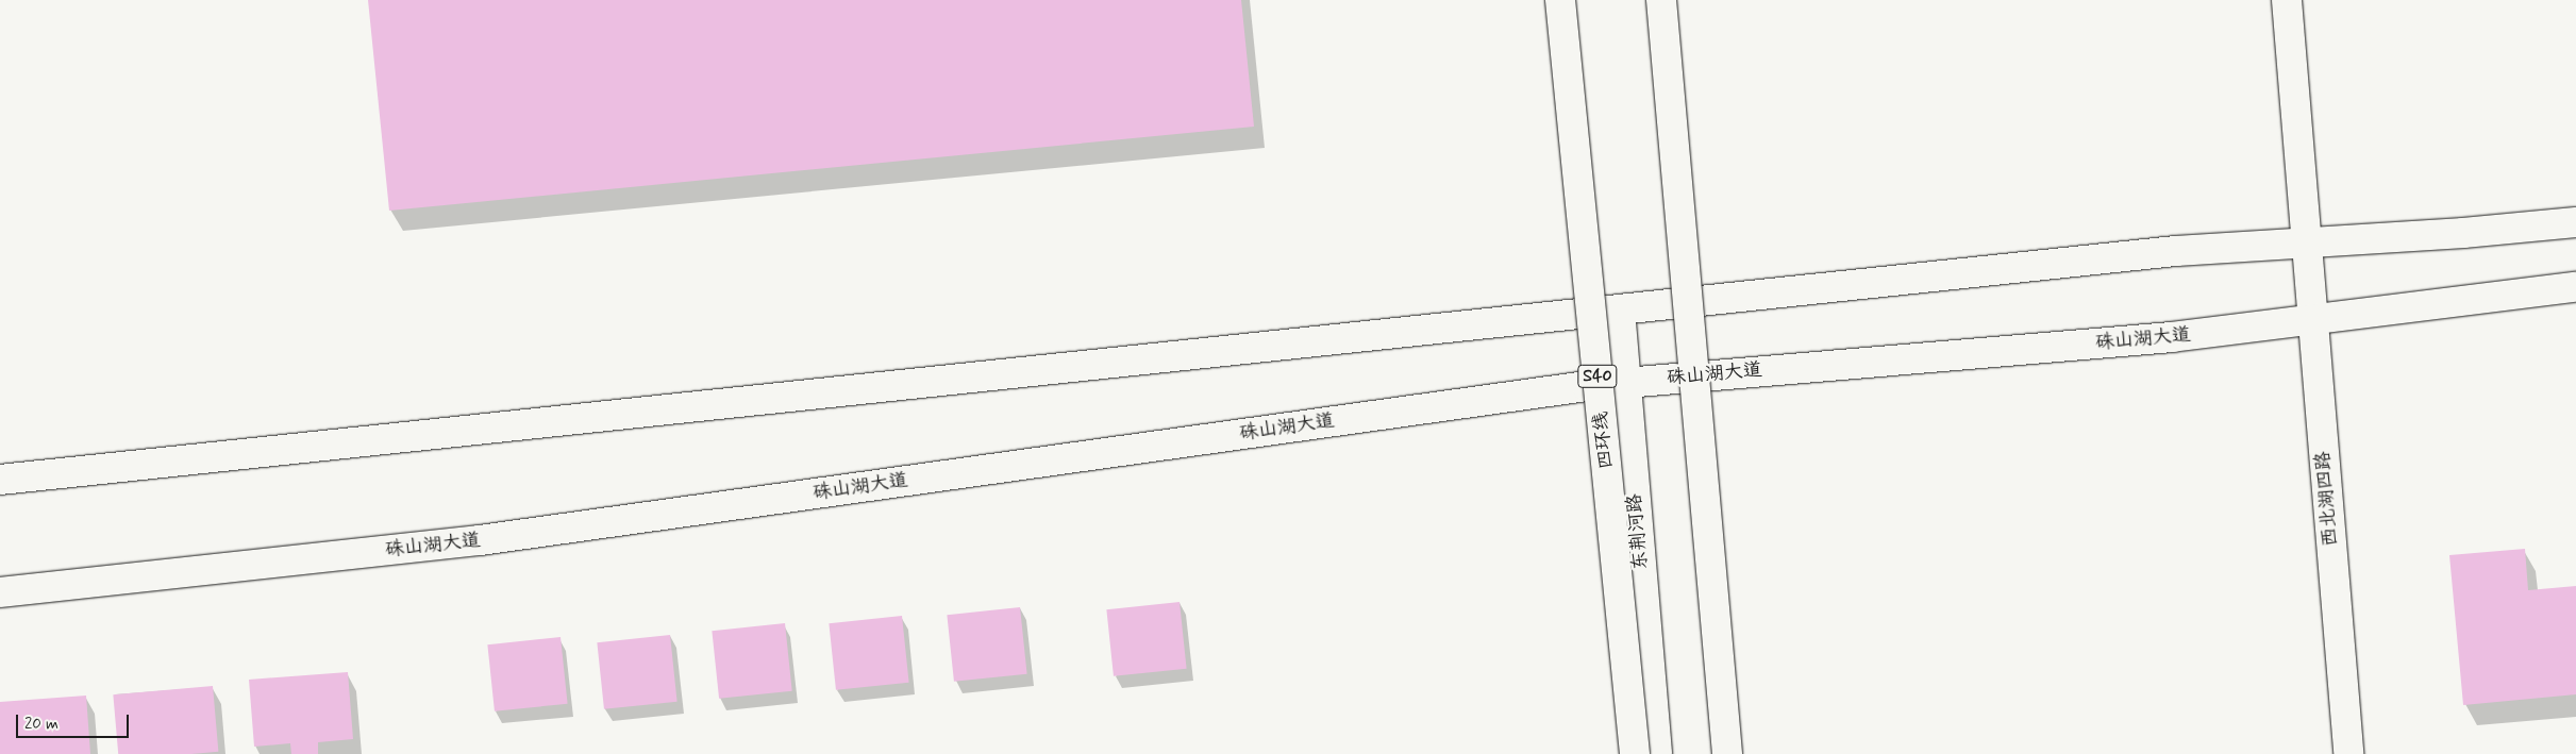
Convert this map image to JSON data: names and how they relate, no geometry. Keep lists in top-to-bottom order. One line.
{"streets":{"main road":["硃山湖大道","S40","四环线","西北湖四路","东荆河路"]},"crossings":[["硃山湖大道","西北湖四路"],["硃山湖大道","东荆河路"]],"scale_bar":"20 m"}
